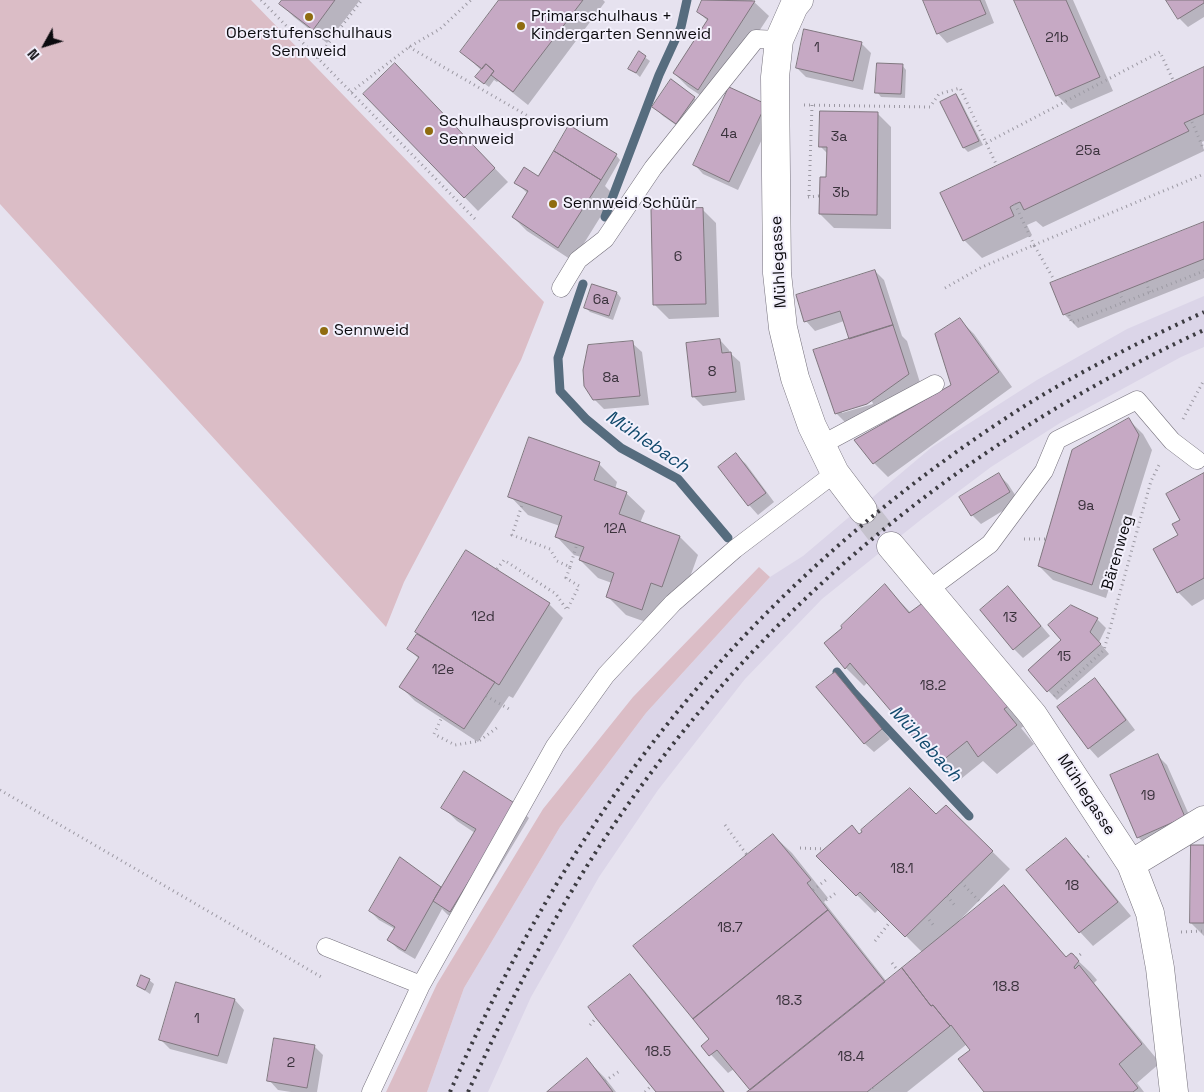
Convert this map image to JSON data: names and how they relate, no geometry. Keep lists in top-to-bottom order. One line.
{"streets":{"street":["Mühlegasse"],"path":["Bärenweg"]},"crossings":[["Mühlegasse","Bärenweg"]],"water":["Mühlebach"],"places":["Oberstufenschulhaus Sennweid","Primarschulhaus + Kindergarten Sennweid","Schulhausprovisorium Sennweid","Sennweid Schüür","Sennweid"],"house_numbers":["21b","1","4a","3a","25a","3b","6","6a","8","8a","9a","12A","12d","13","15","12e","18.2","19","18.1","18","18.7","18.8","18.3","1","18.5","18.4","2"],"north":"bottom left"}
